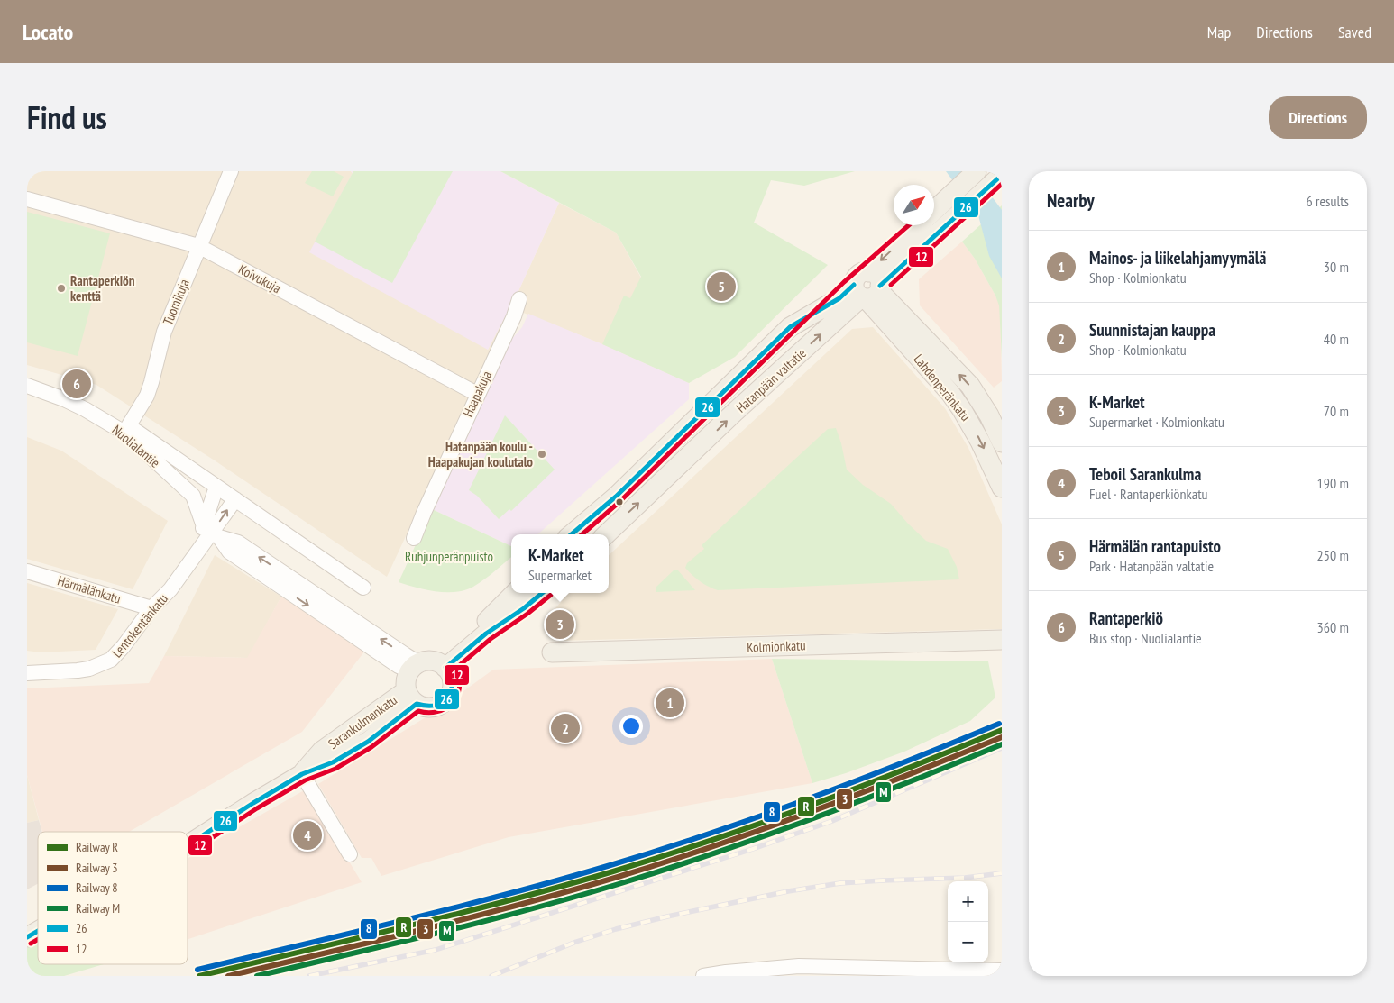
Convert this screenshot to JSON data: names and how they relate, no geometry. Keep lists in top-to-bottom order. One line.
{"streets":{"main road":["Hatanpään valtatie","Lahdenperänkatu","Kolmionkatu","Sarankulmankatu"],"street":["Koivukuja","Tuomikuja","Haapakuja","Nuolialantie","Härmälänkatu","Lentokentänkatu"]},"crossings":[["Koivukuja","Tuomikuja"],["Koivukuja","Haapakuja"],["Tuomikuja","Nuolialantie"],["Hatanpään valtatie","Lahdenperänkatu"],["Nuolialantie","Lentokentänkatu"],["Härmälänkatu","Lentokentänkatu"]],"parks":["Ruhjunperänpuisto"],"places":["Rantaperkiön kenttä","Hatanpään koulu - Haapakujan koulutalo"],"lines":["transit line 26","transit line 12","rail line 8","rail line R","rail line 3","rail line M"],"legend":["Railway R","Railway 3","Railway 8","Railway M","26","12"],"north":"top right","page":{"header":"Locato","nav":["Map","Directions","Saved"],"title":"Find us","buttons":"Directions","heading":["Nearby","6 results"],"list":[{"mark":"1","name":"Mainos- ja liikelahjamyymälä","note":"Shop · Kolmionkatu","value":"30 m"},{"mark":"2","name":"Suunnistajan kauppa","note":"Shop · Kolmionkatu","value":"40 m"},{"mark":"3","name":"K-Market","note":"Supermarket · Kolmionkatu","value":"70 m"},{"mark":"4","name":"Teboil Sarankulma","note":"Fuel · Rantaperkiönkatu","value":"190 m"},{"mark":"5","name":"Härmälän rantapuisto","note":"Park · Hatanpään valtatie","value":"250 m"},{"mark":"6","name":"Rantaperkiö","note":"Bus stop · Nuolialantie","value":"360 m"}],"pins":["5","6","3","1","2","4"],"popup":["K-Market","Supermarket"],"map_buttons":["+","−"]}}
